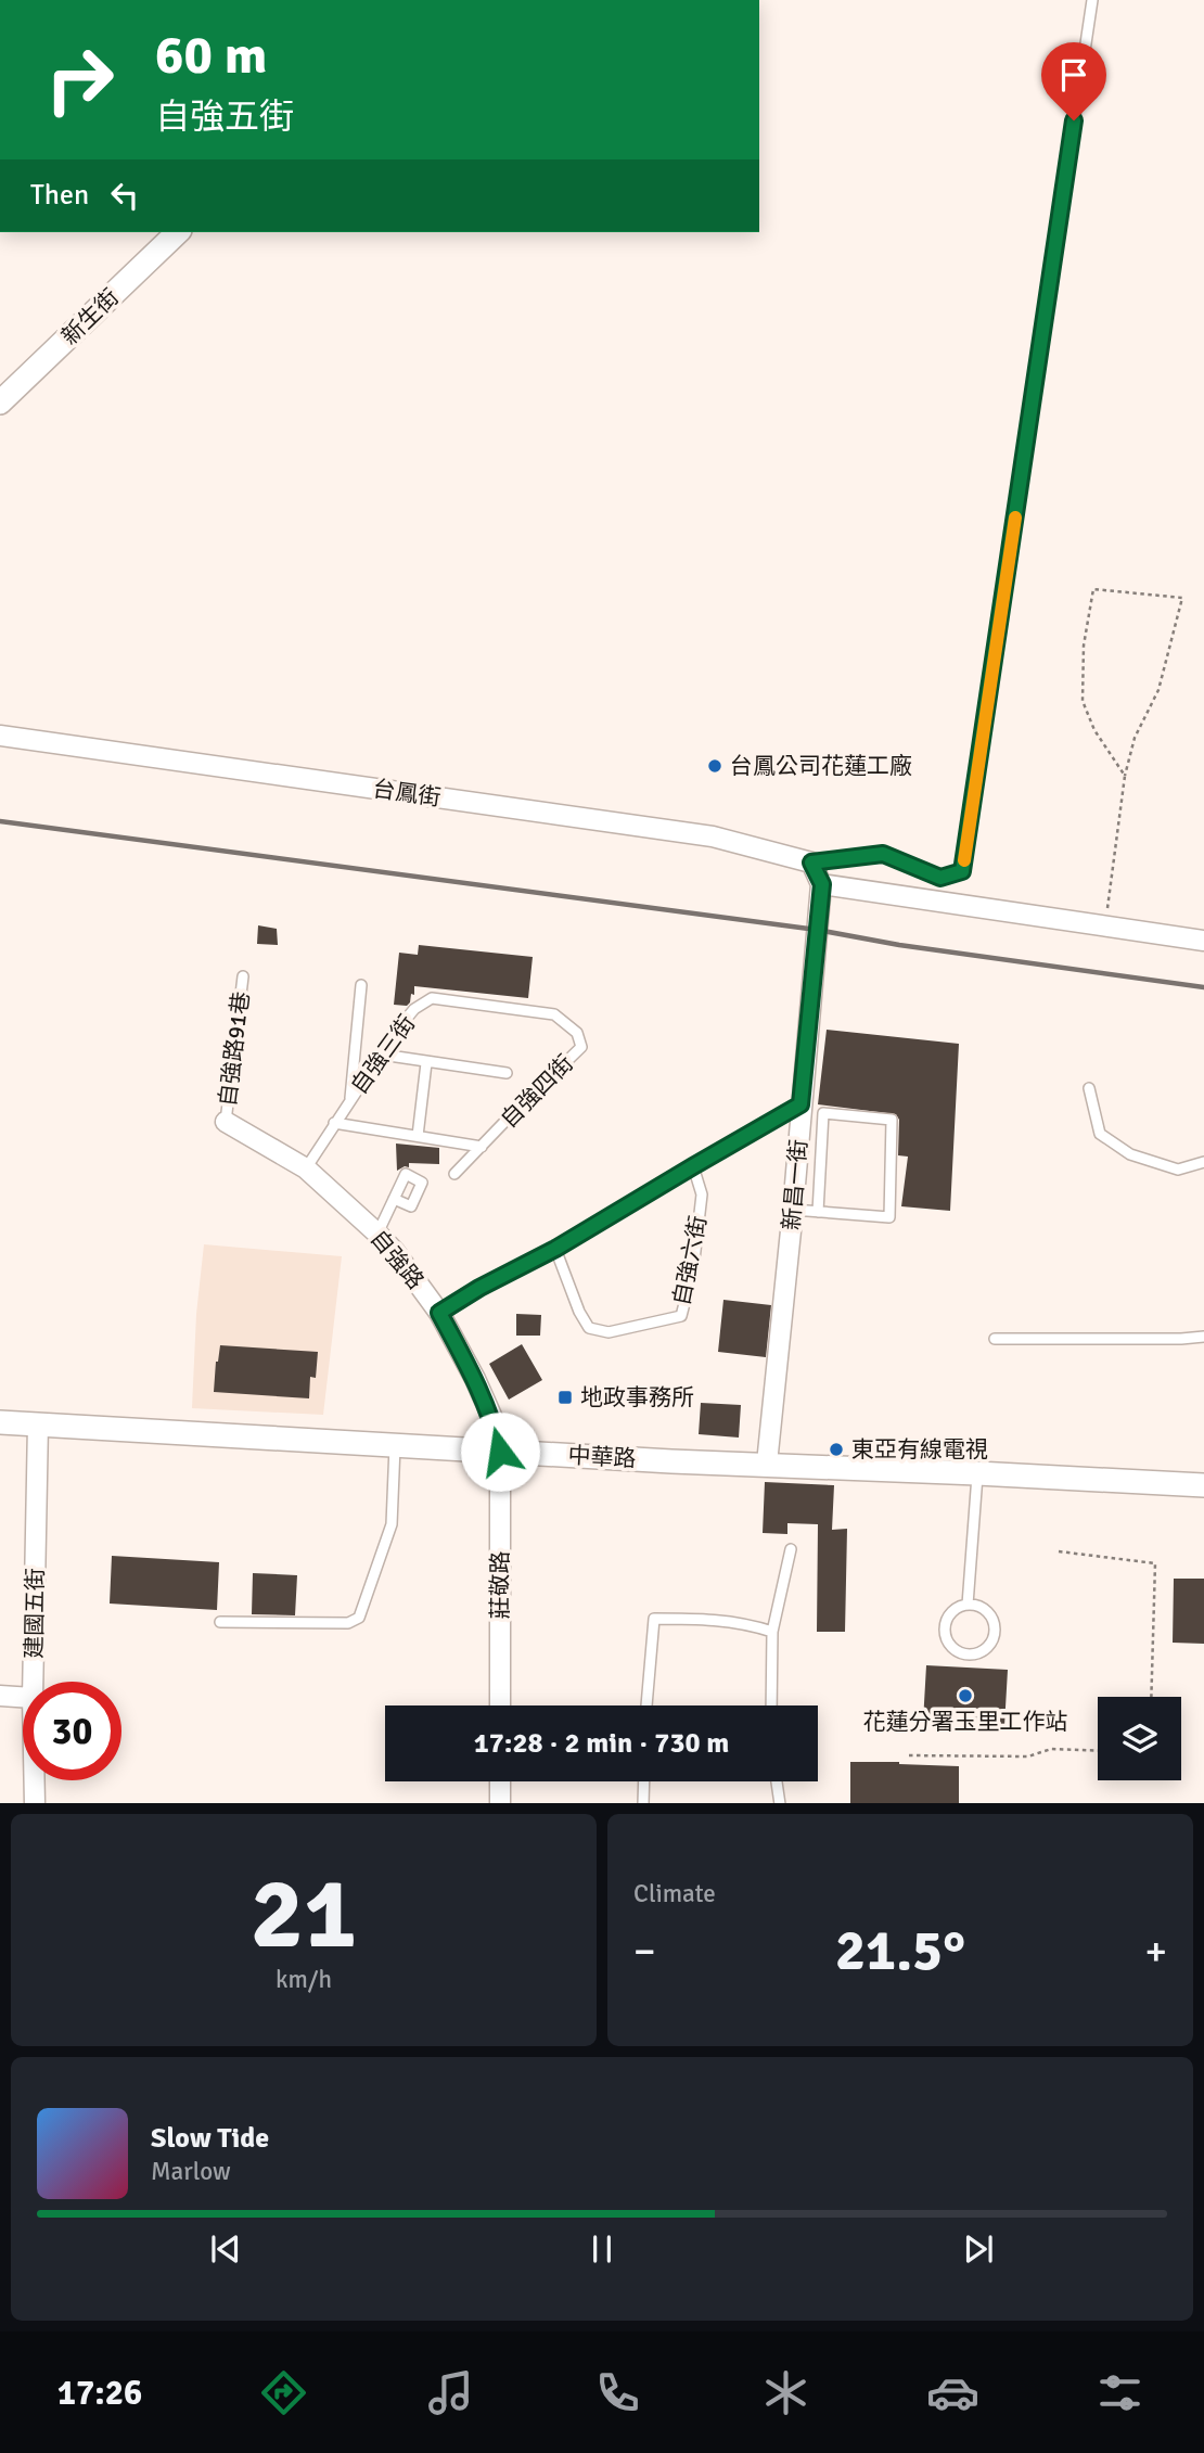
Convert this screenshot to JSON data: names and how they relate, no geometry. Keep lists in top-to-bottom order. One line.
{"streets":{"street":["新生街","台鳳街","新昌一街","自強路","中華路","莊敬路","建國五街"],"lane":["自強路91巷","自強三街","自強四街","自強六街"]},"crossings":[["自強路91巷","自強路"],["自強三街","自強四街"],["自強三街","自強路"],["新昌一街","中華路"],["自強路","中華路"],["自強路","莊敬路"],["中華路","莊敬路"],["中華路","建國五街"]],"places":{"other":["台鳳公司花蓮工廠","東亞有線電視","花蓮分署玉里工作站"],"transit":["地政事務所"]},"page":{"turn":["60 m","自強五街"],"then":"Then","limit":"30","trip":"17:28 · 2 min · 730 m","tile":[["21","km/h"],"Climate"],"heat":["−","21.5°","+"],"song":["Slow Tide","Marlow"],"tabs":"17:26"}}
